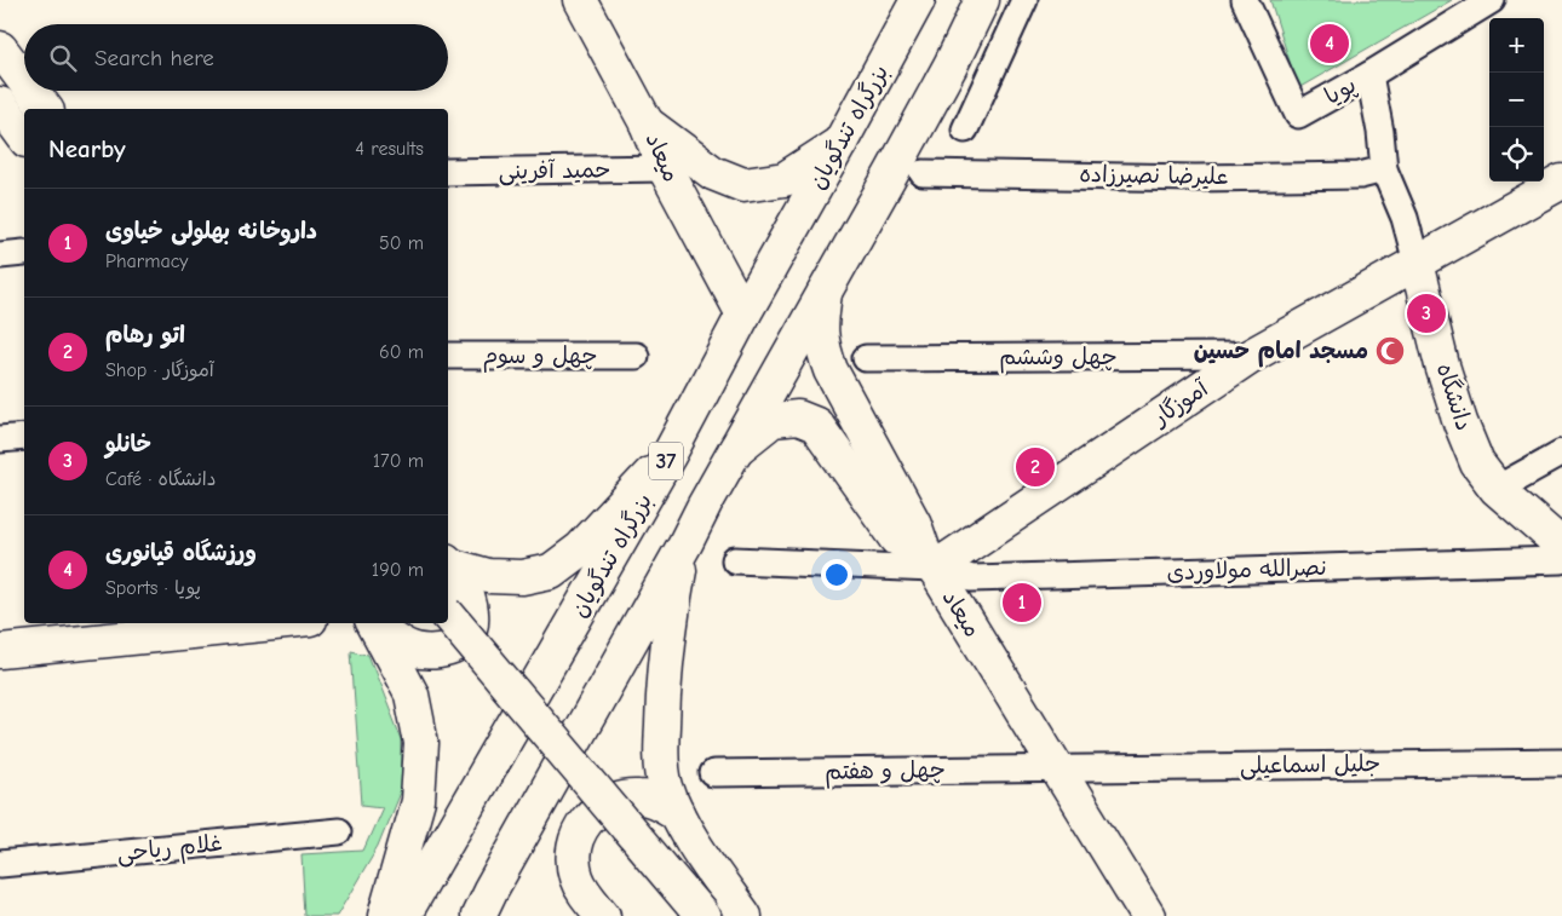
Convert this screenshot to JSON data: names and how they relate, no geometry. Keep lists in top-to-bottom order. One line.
{"streets":{"main road":["بزرگراه تندگویان","میعاد","دانشگاه","آموزگار","37"],"street":["پویا","حمید آفرینی","علیرضا نصیرزاده","چهل و سوم","چهل وششم","نصرالله مولاوردی","جلیل اسماعیلی","چهل و هفتم","غلام ریاحی"]},"crossings":[["پویا","دانشگاه"],["بزرگراه تندگویان","میعاد"],["میعاد","حمید آفرینی"],["میعاد","آموزگار"],["میعاد","37"],["میعاد","نصرالله مولاوردی"],["میعاد","جلیل اسماعیلی"],["میعاد","چهل و هفتم"],["علیرضا نصیرزاده","دانشگاه"],["چهل وششم","آموزگار"],["دانشگاه","آموزگار"],["آموزگار","نصرالله مولاوردی"],["جلیل اسماعیلی","چهل و هفتم"]],"places":{"mosque":["مسجد امام حسین"]},"page":{"map_buttons":["+","−"],"pins":["4","3","2","1"],"search":"Search here","heading":["Nearby","4 results"],"list":[{"mark":"1","name":"داروخانه بهلولی خیاوی","note":"Pharmacy","value":"50 m"},{"mark":"2","name":"اتو رهام","note":"Shop · آموزگار","value":"60 m"},{"mark":"3","name":"خانلو","note":"Café · دانشگاه","value":"170 m"},{"mark":"4","name":"ورزشگاه قیانوری","note":"Sports · پویا","value":"190 m"}]}}
